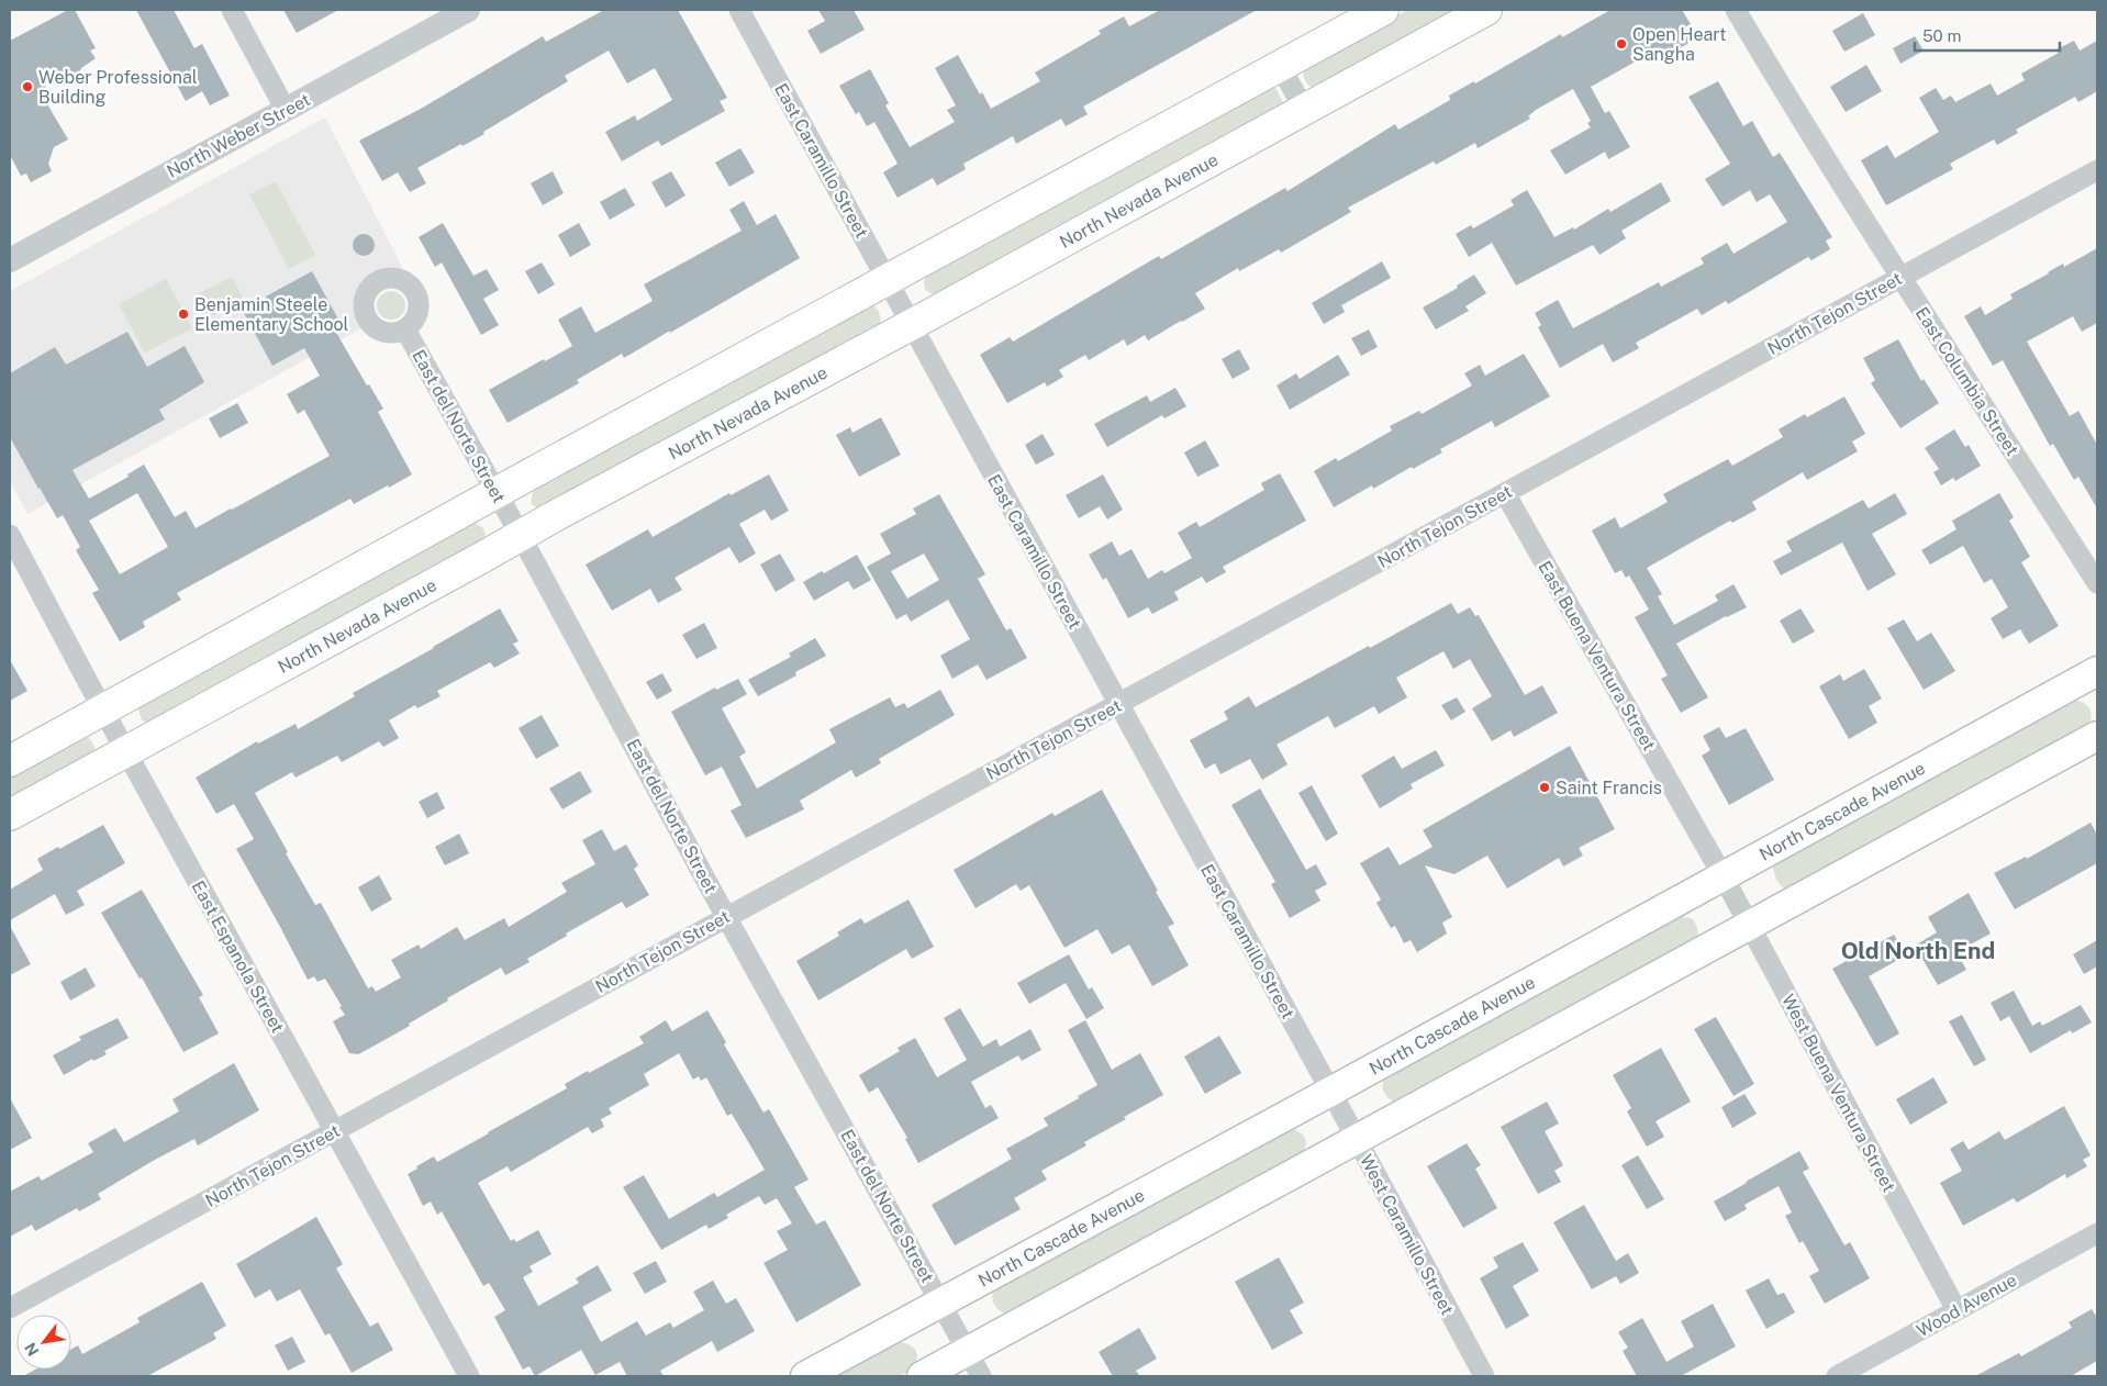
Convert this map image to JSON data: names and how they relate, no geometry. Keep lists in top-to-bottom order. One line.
{"streets":{"main road":["North Nevada Avenue","North Cascade Avenue"],"street":["North Weber Street","East Caramillo Street","North Tejon Street","East Columbia Street","East del Norte Street","East Buena Ventura Street","East Espanola Street","West Buena Ventura Street","West Caramillo Street","Wood Avenue"]},"crossings":[["East Caramillo Street","North Nevada Avenue"],["East Caramillo Street","North Tejon Street"],["East Caramillo Street","North Cascade Avenue"],["East Caramillo Street","West Caramillo Street"],["North Nevada Avenue","East del Norte Street"],["North Nevada Avenue","East Espanola Street"],["North Tejon Street","East Columbia Street"],["North Tejon Street","East del Norte Street"],["North Tejon Street","East Buena Ventura Street"],["North Tejon Street","East Espanola Street"],["East del Norte Street","North Cascade Avenue"],["East Buena Ventura Street","North Cascade Avenue"],["East Buena Ventura Street","West Buena Ventura Street"],["North Cascade Avenue","West Buena Ventura Street"],["North Cascade Avenue","West Caramillo Street"],["West Buena Ventura Street","Wood Avenue"]],"districts":["Old North End"],"places":["Open Heart Sangha","Weber Professional Building","Benjamin Steele Elementary School","Saint Francis"],"scale_bar":"50 m","north":"bottom left"}
